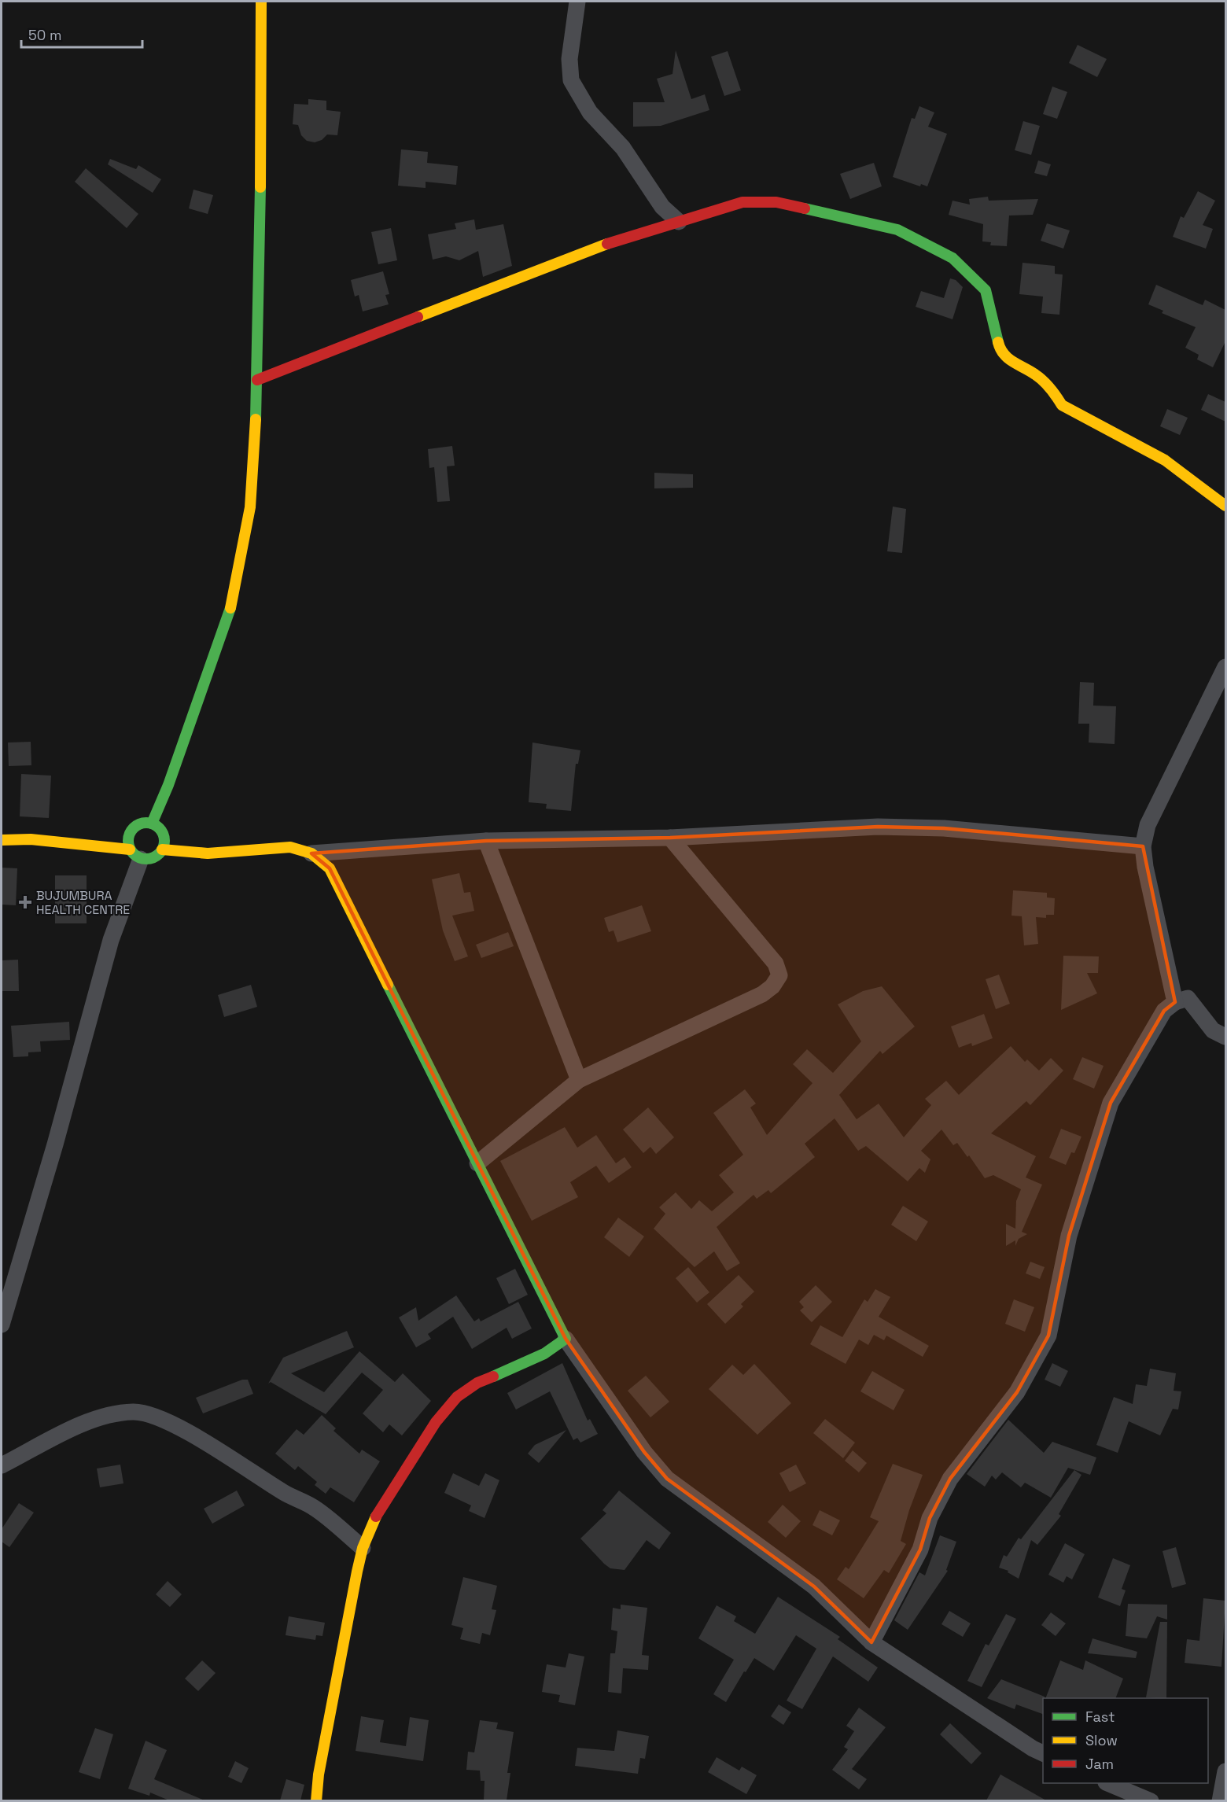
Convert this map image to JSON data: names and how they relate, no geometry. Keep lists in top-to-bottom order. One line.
{"places":{"health":["BUJUMBURA HEALTH CENTRE"]},"legend":["Fast","Slow","Jam"],"scale_bar":"50 m"}
